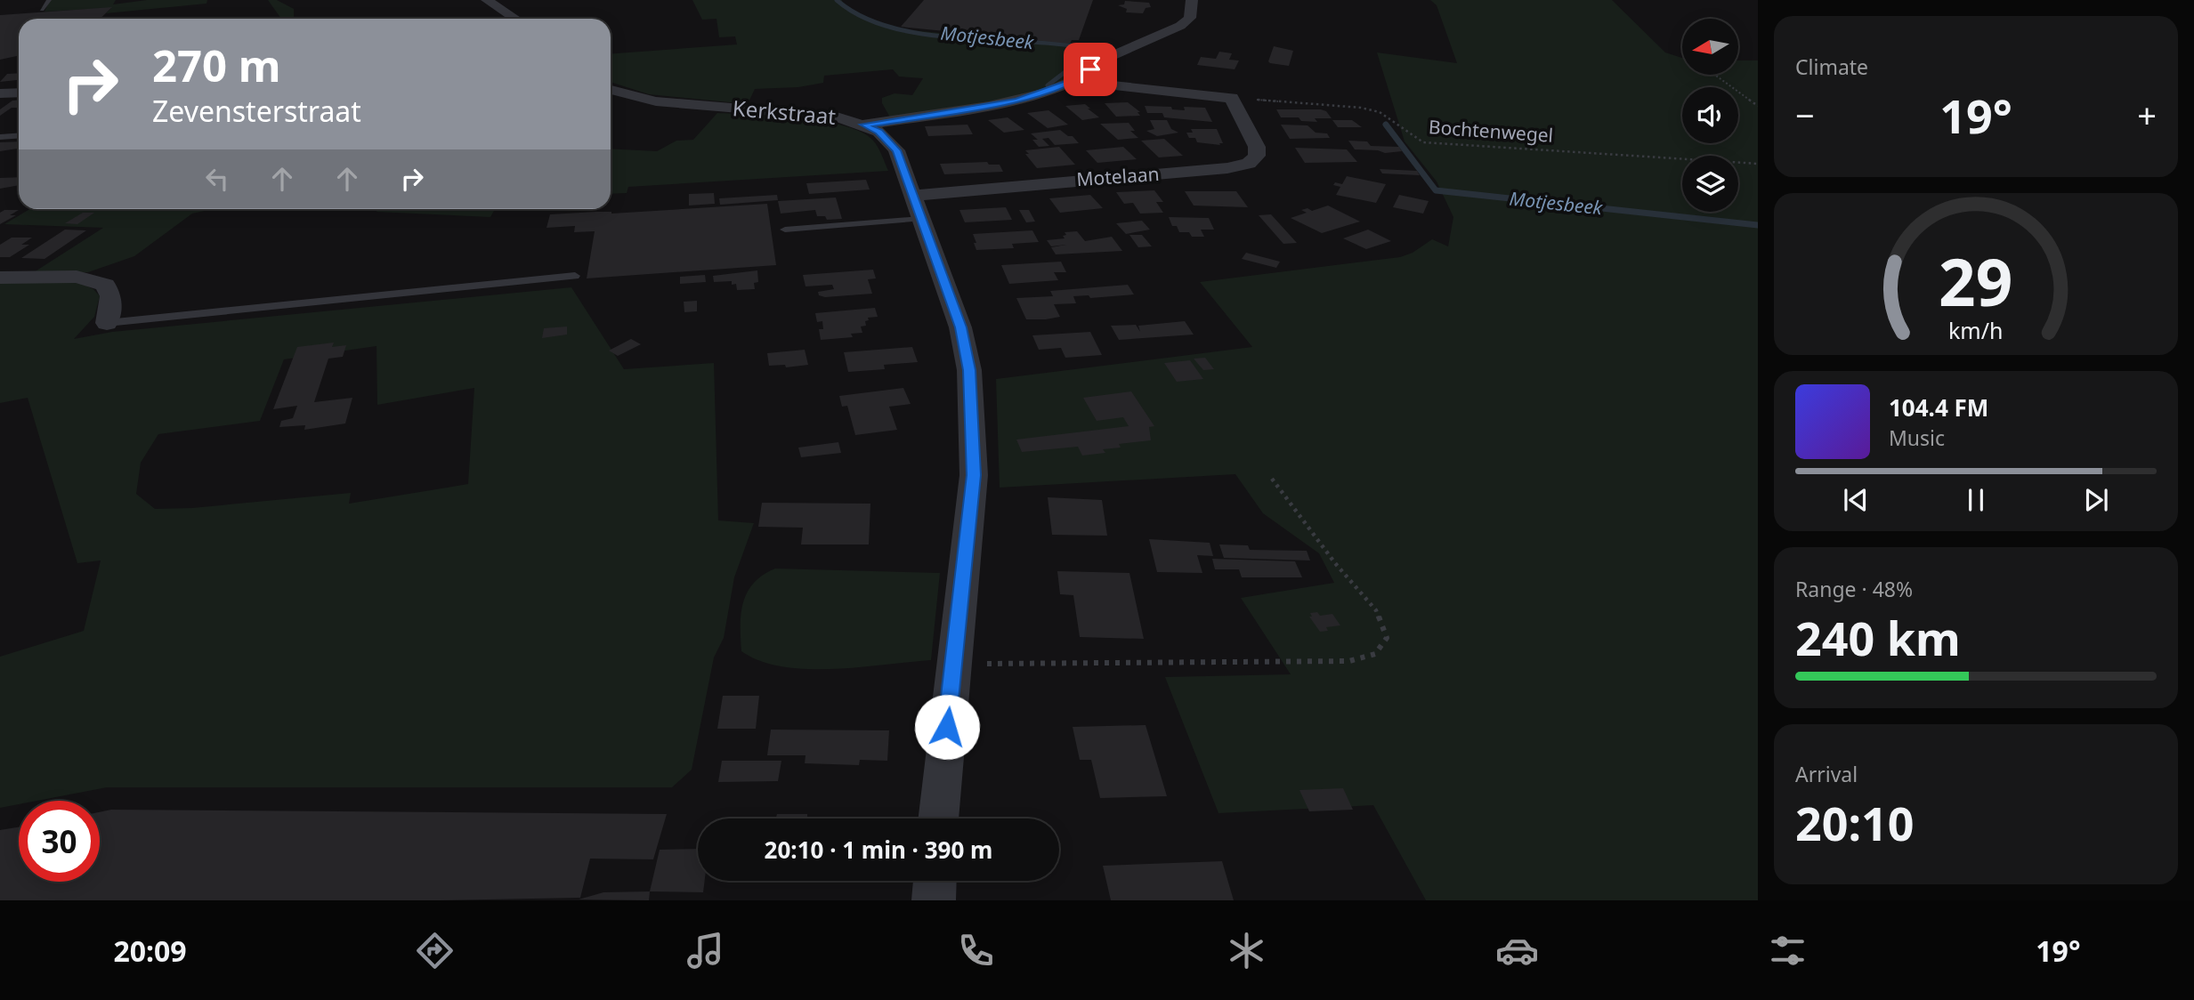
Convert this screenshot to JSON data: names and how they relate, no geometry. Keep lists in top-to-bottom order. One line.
{"streets":{"street":["Kerkstraat","Motelaan"],"path":["Bochtenwegel"]},"crossings":[["Kerkstraat","Motelaan"],["Bochtenwegel","Motelaan"]],"water":["Motjesbeek"],"north":"left","page":{"tile":["Climate",["Range · 48%","240 km"],["Arrival","20:10"]],"turn":["270 m","Zevensterstraat"],"heat":["−","19°","+"],"song":["104.4 FM","Music"],"limit":"30","trip":"20:10 · 1 min · 390 m","tabs":["20:09","19°"],"gauge":["29","km/h"]}}
